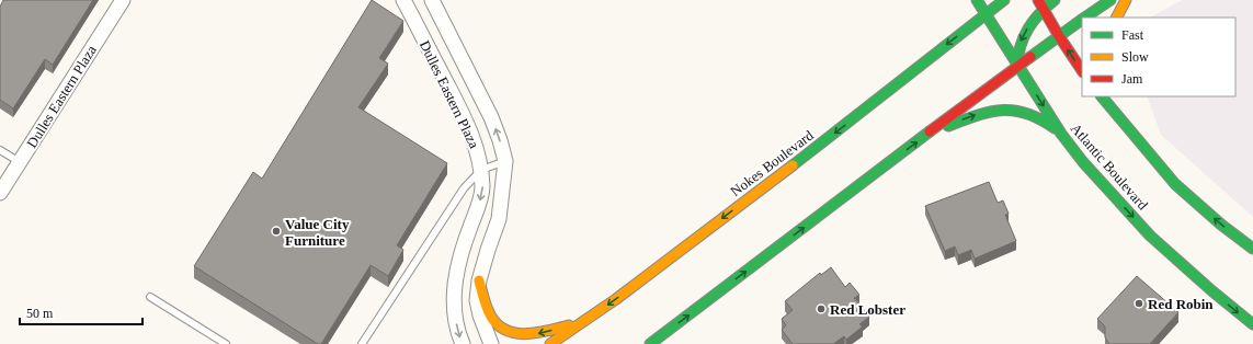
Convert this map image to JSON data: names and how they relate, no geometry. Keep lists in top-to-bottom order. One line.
{"streets":{"main road":["Nokes Boulevard","Atlantic Boulevard"],"street":["Dulles Eastern Plaza"]},"crossings":[["Nokes Boulevard","Atlantic Boulevard"]],"places":["Value City Furniture","Red Robin","Red Lobster"],"legend":["Fast","Slow","Jam"],"scale_bar":"50 m"}
